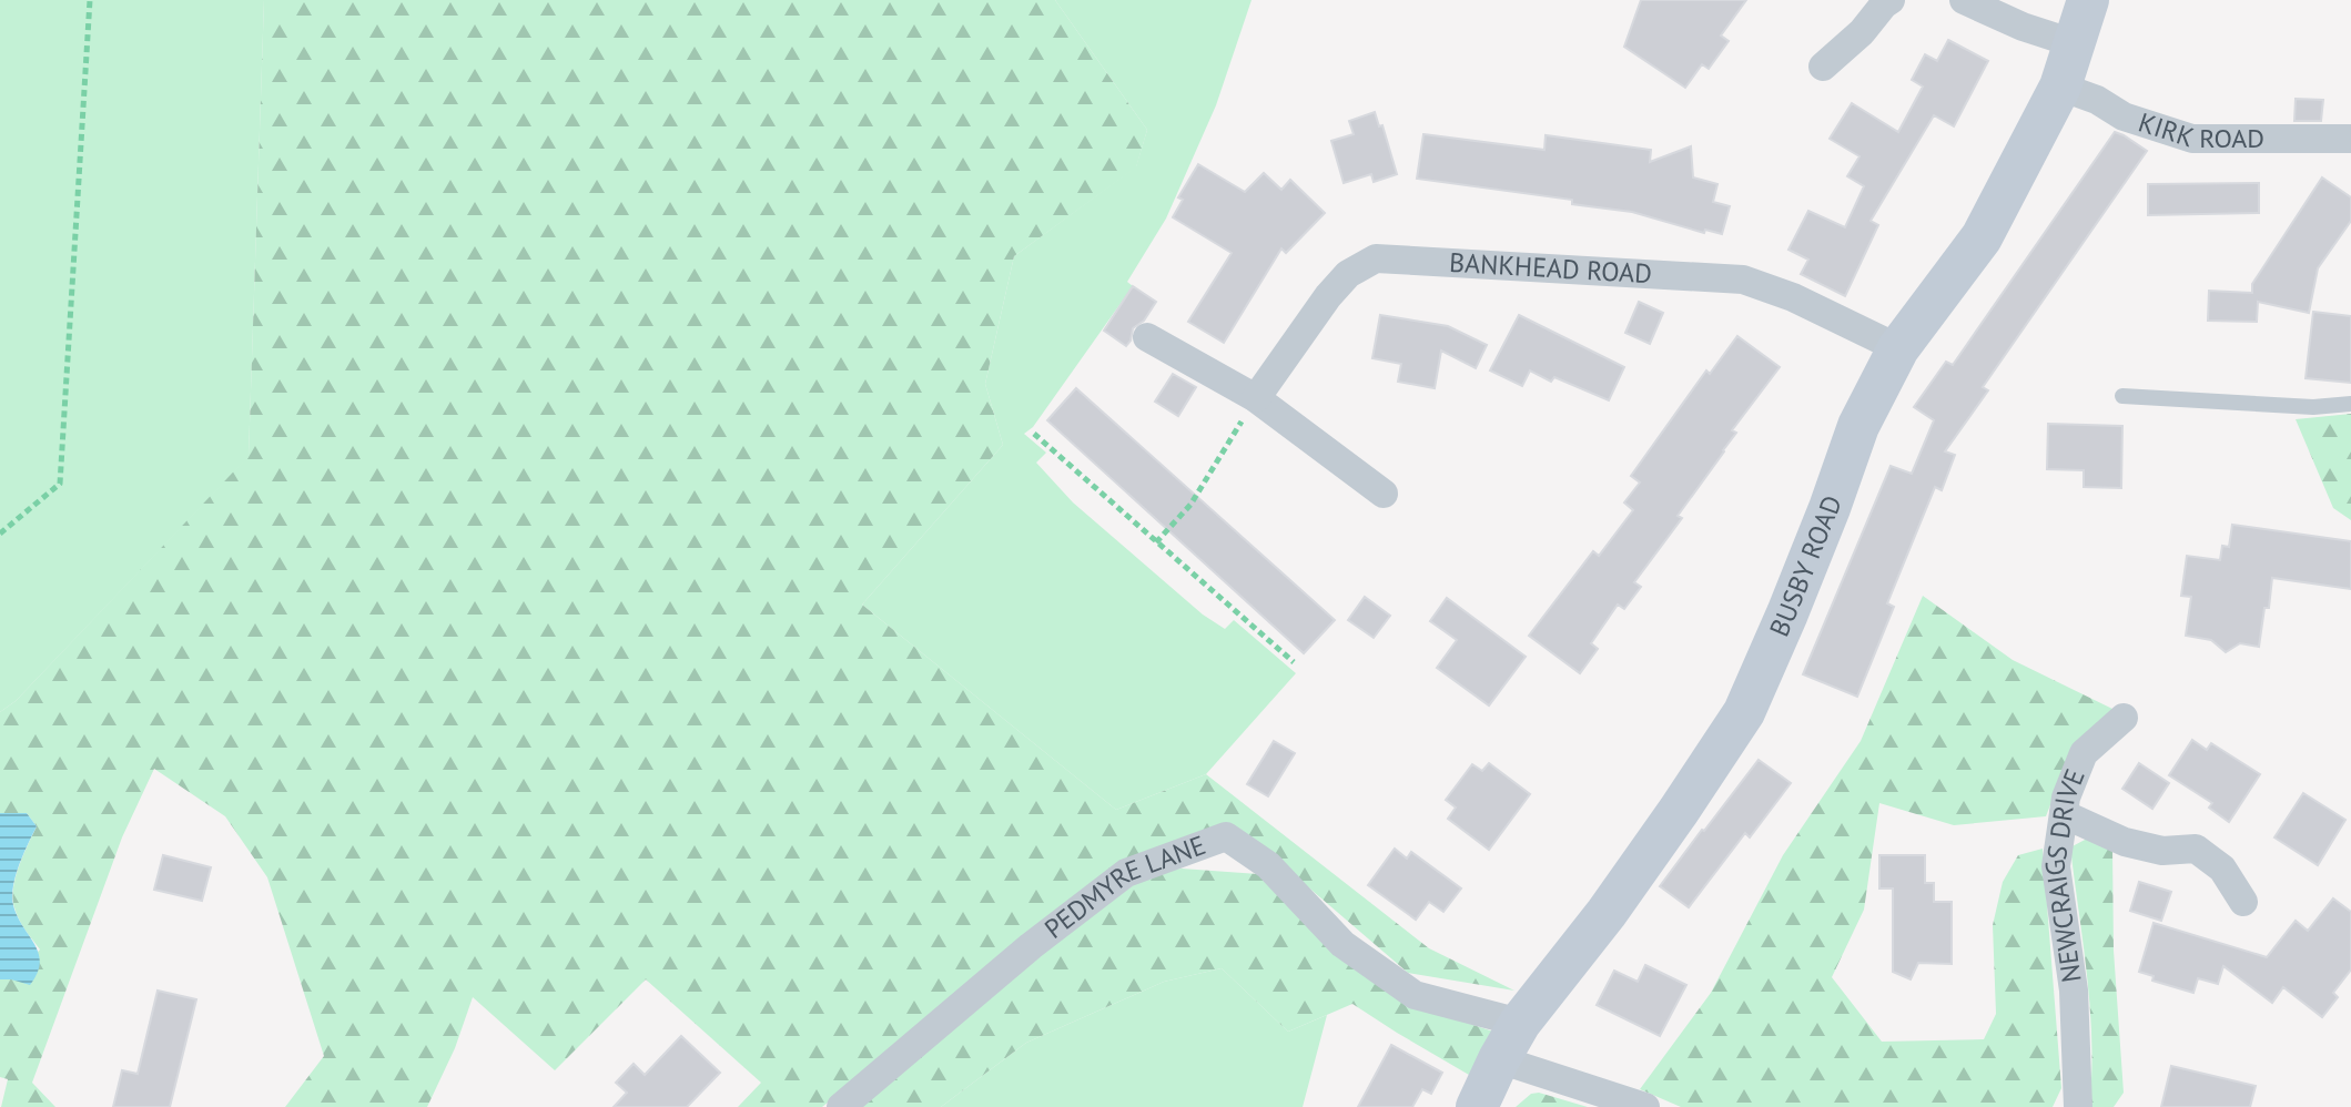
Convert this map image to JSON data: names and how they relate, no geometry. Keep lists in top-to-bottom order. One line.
{"streets":{"main road":["BUSBY ROAD"],"street":["KIRK ROAD","BANKHEAD ROAD","NEWCRAIGS DRIVE","PEDMYRE LANE"]},"crossings":[["KIRK ROAD","BUSBY ROAD"],["BANKHEAD ROAD","BUSBY ROAD"],["BUSBY ROAD","PEDMYRE LANE"]]}
